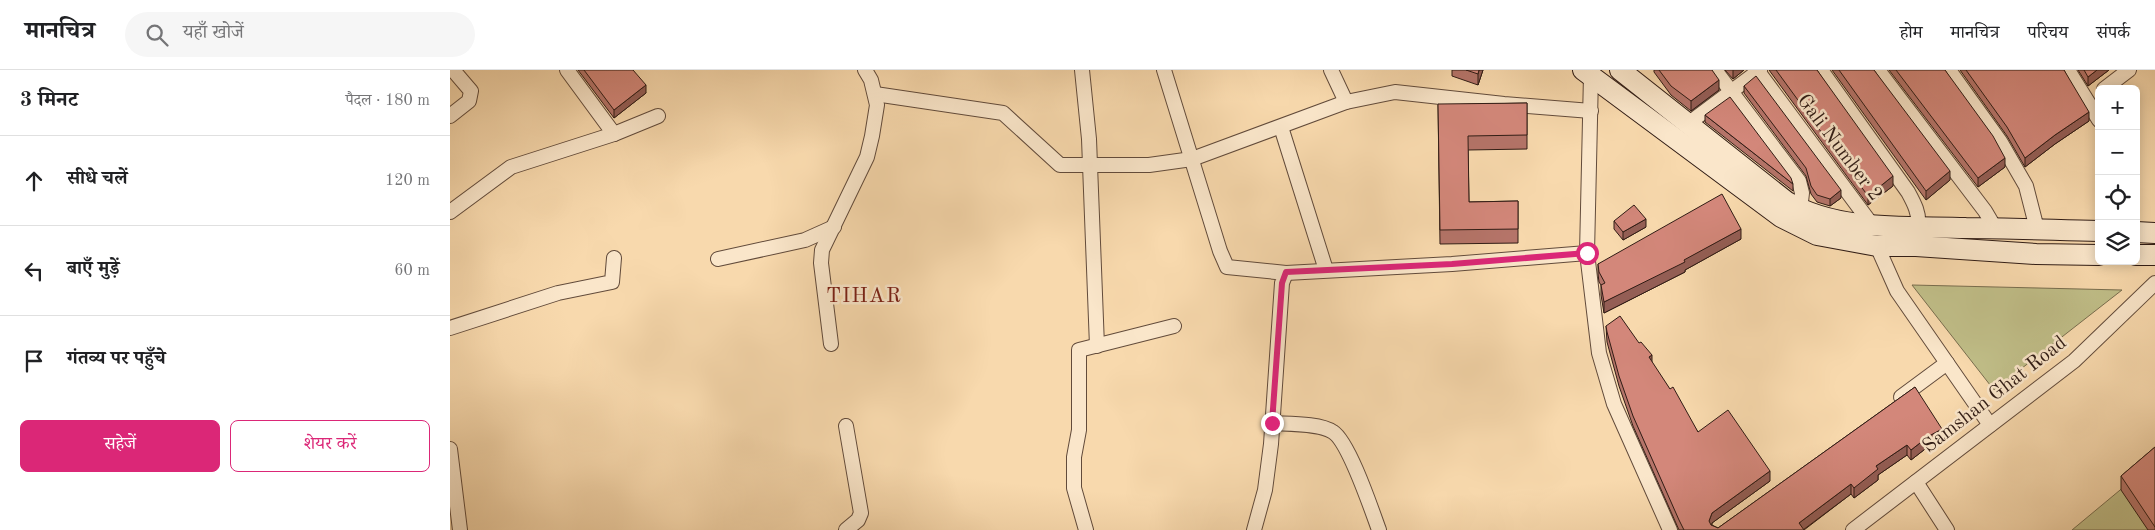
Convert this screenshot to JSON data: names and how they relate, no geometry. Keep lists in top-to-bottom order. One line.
{"streets":{"street":["Gali Number 2","Samshan Ghat Road"]},"districts":["TIHAR"],"page":{"header":"मानचित्र","search":"यहाँ खोजें","nav":["होम","मानचित्र","परिचय","संपर्क"],"heading":["3 मिनट","पैदल · 180 m"],"map_buttons":["+","−"],"list":[["सीधे चलें","120 m"],["बाएँ मुड़ें","60 m"],"गंतव्य पर पहुँचे"],"buttons":["सहेजें","शेयर करें"]}}
